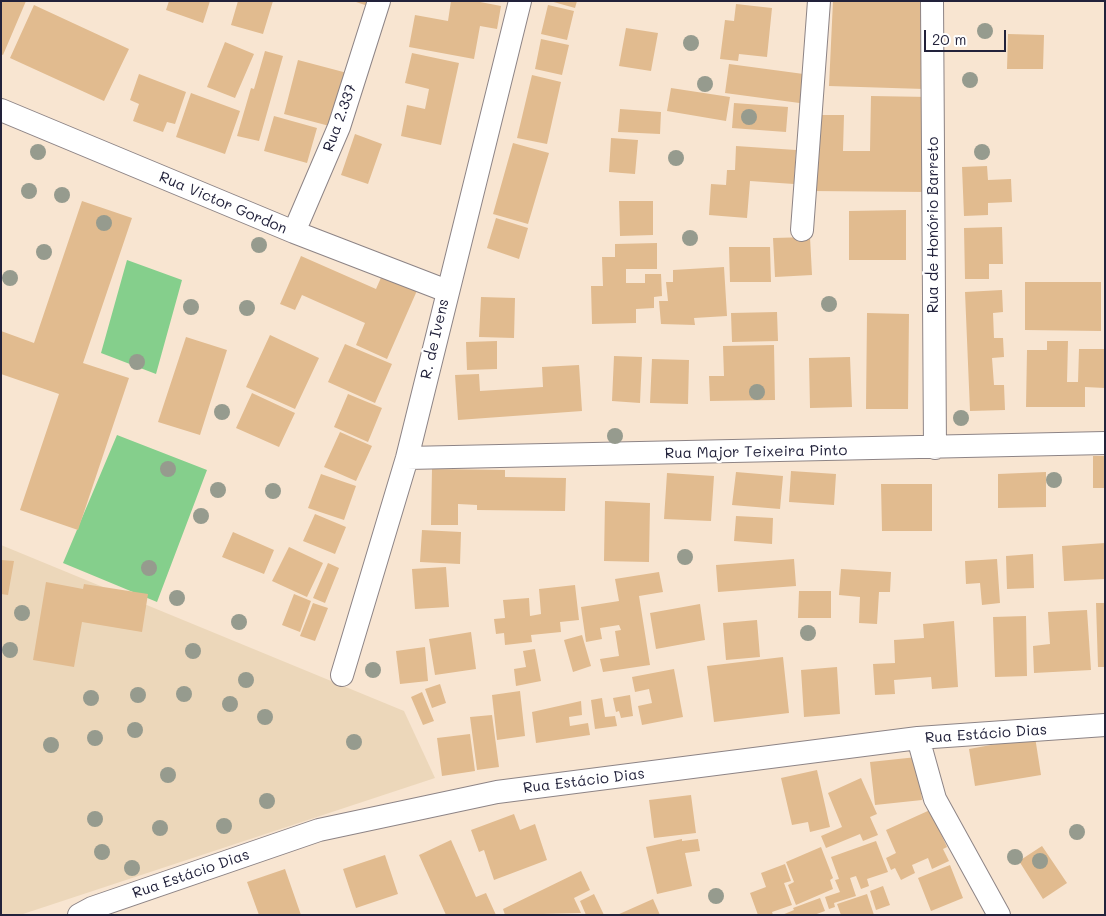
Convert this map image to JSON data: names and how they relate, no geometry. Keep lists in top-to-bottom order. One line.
{"streets":{"street":["Rua 2.337","Rua Victor Gordon","Rua de Honório Barreto","R. de Ivens","Rua Major Teixeira Pinto","Rua Estácio Dias"]},"crossings":[["Rua 2.337","Rua Victor Gordon"],["Rua Victor Gordon","R. de Ivens"],["Rua de Honório Barreto","Rua Major Teixeira Pinto"],["R. de Ivens","Rua Major Teixeira Pinto"]],"scale_bar":"20 m"}
